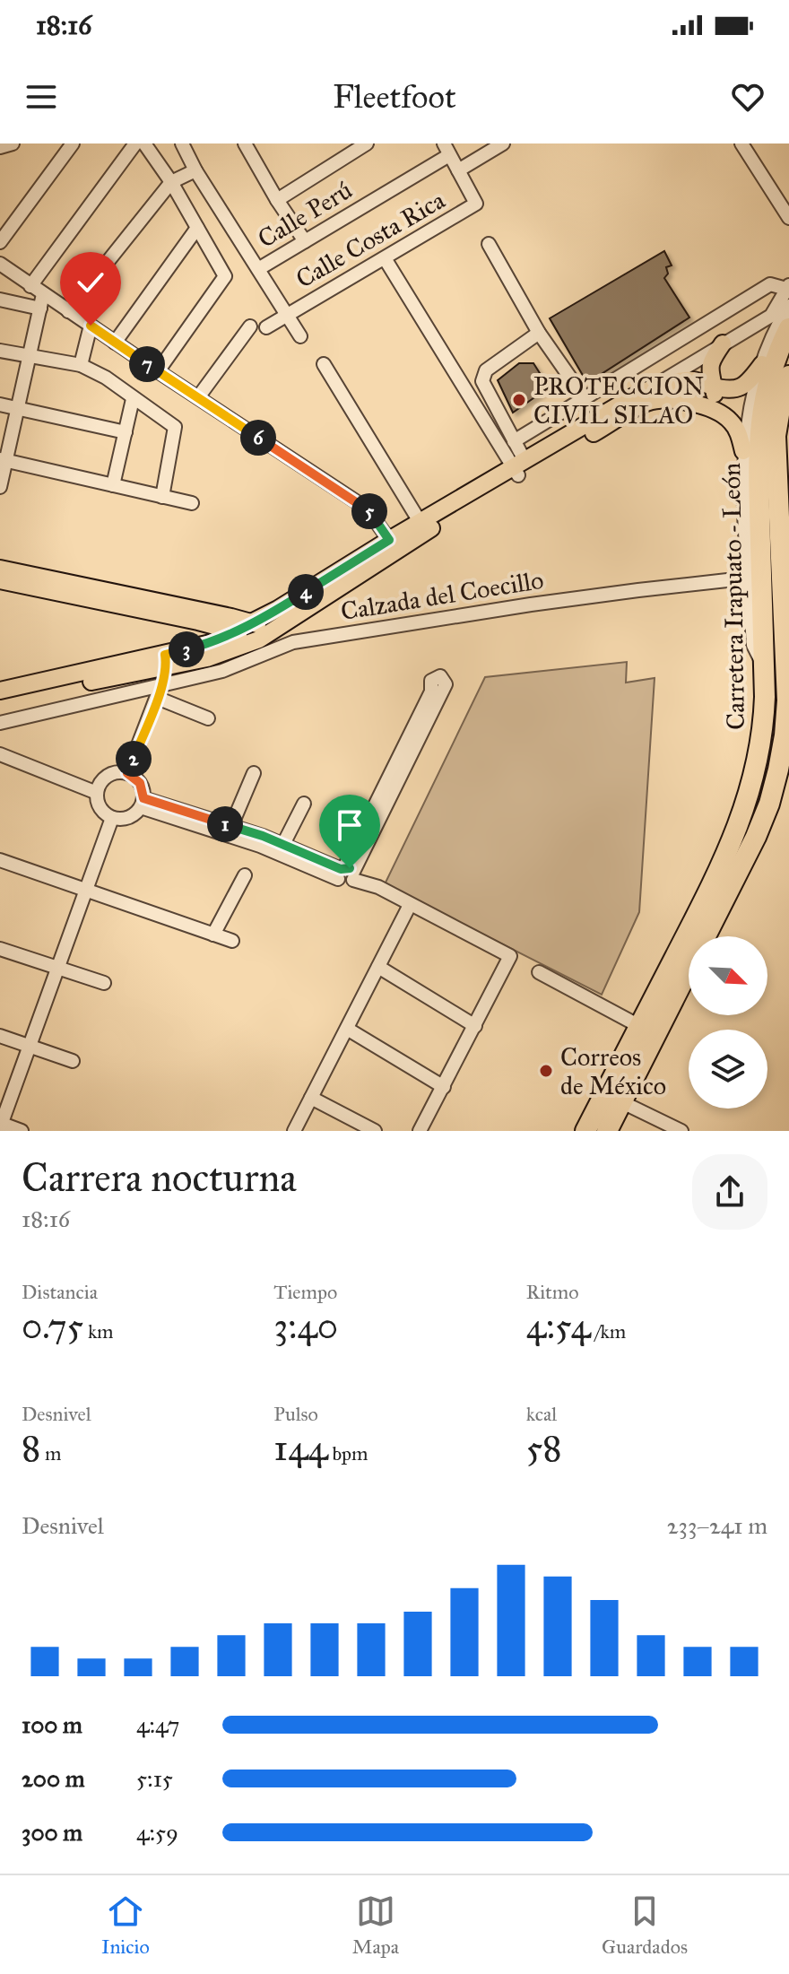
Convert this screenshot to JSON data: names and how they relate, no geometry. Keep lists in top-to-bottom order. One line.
{"streets":{"highway":["Carretera Irapuato - León"],"street":["Calle Perú","Calle Costa Rica","Calzada del Coecillo"]},"places":["PROTECCION CIVIL SILAO","Correos de México"],"north":"bottom right","page":{"status":"18:16","header":"Fleetfoot","pins":["7","6","5","4","3","2","1"],"heading":["Carrera nocturna","18:16"],"stats":[["Distancia","0.75 km"],["Tiempo","3:40"],["Ritmo","4:54 /km"],["Desnivel","8 m"],["Pulso","144 bpm"],["kcal","58"]],"chart":["Desnivel","233–241 m"],"list":[{"name":"100 m","note":"4:47"},{"name":"200 m","note":"5:15"},{"name":"300 m","note":"4:59"}],"tabs":["Inicio","Mapa","Guardados"]}}
